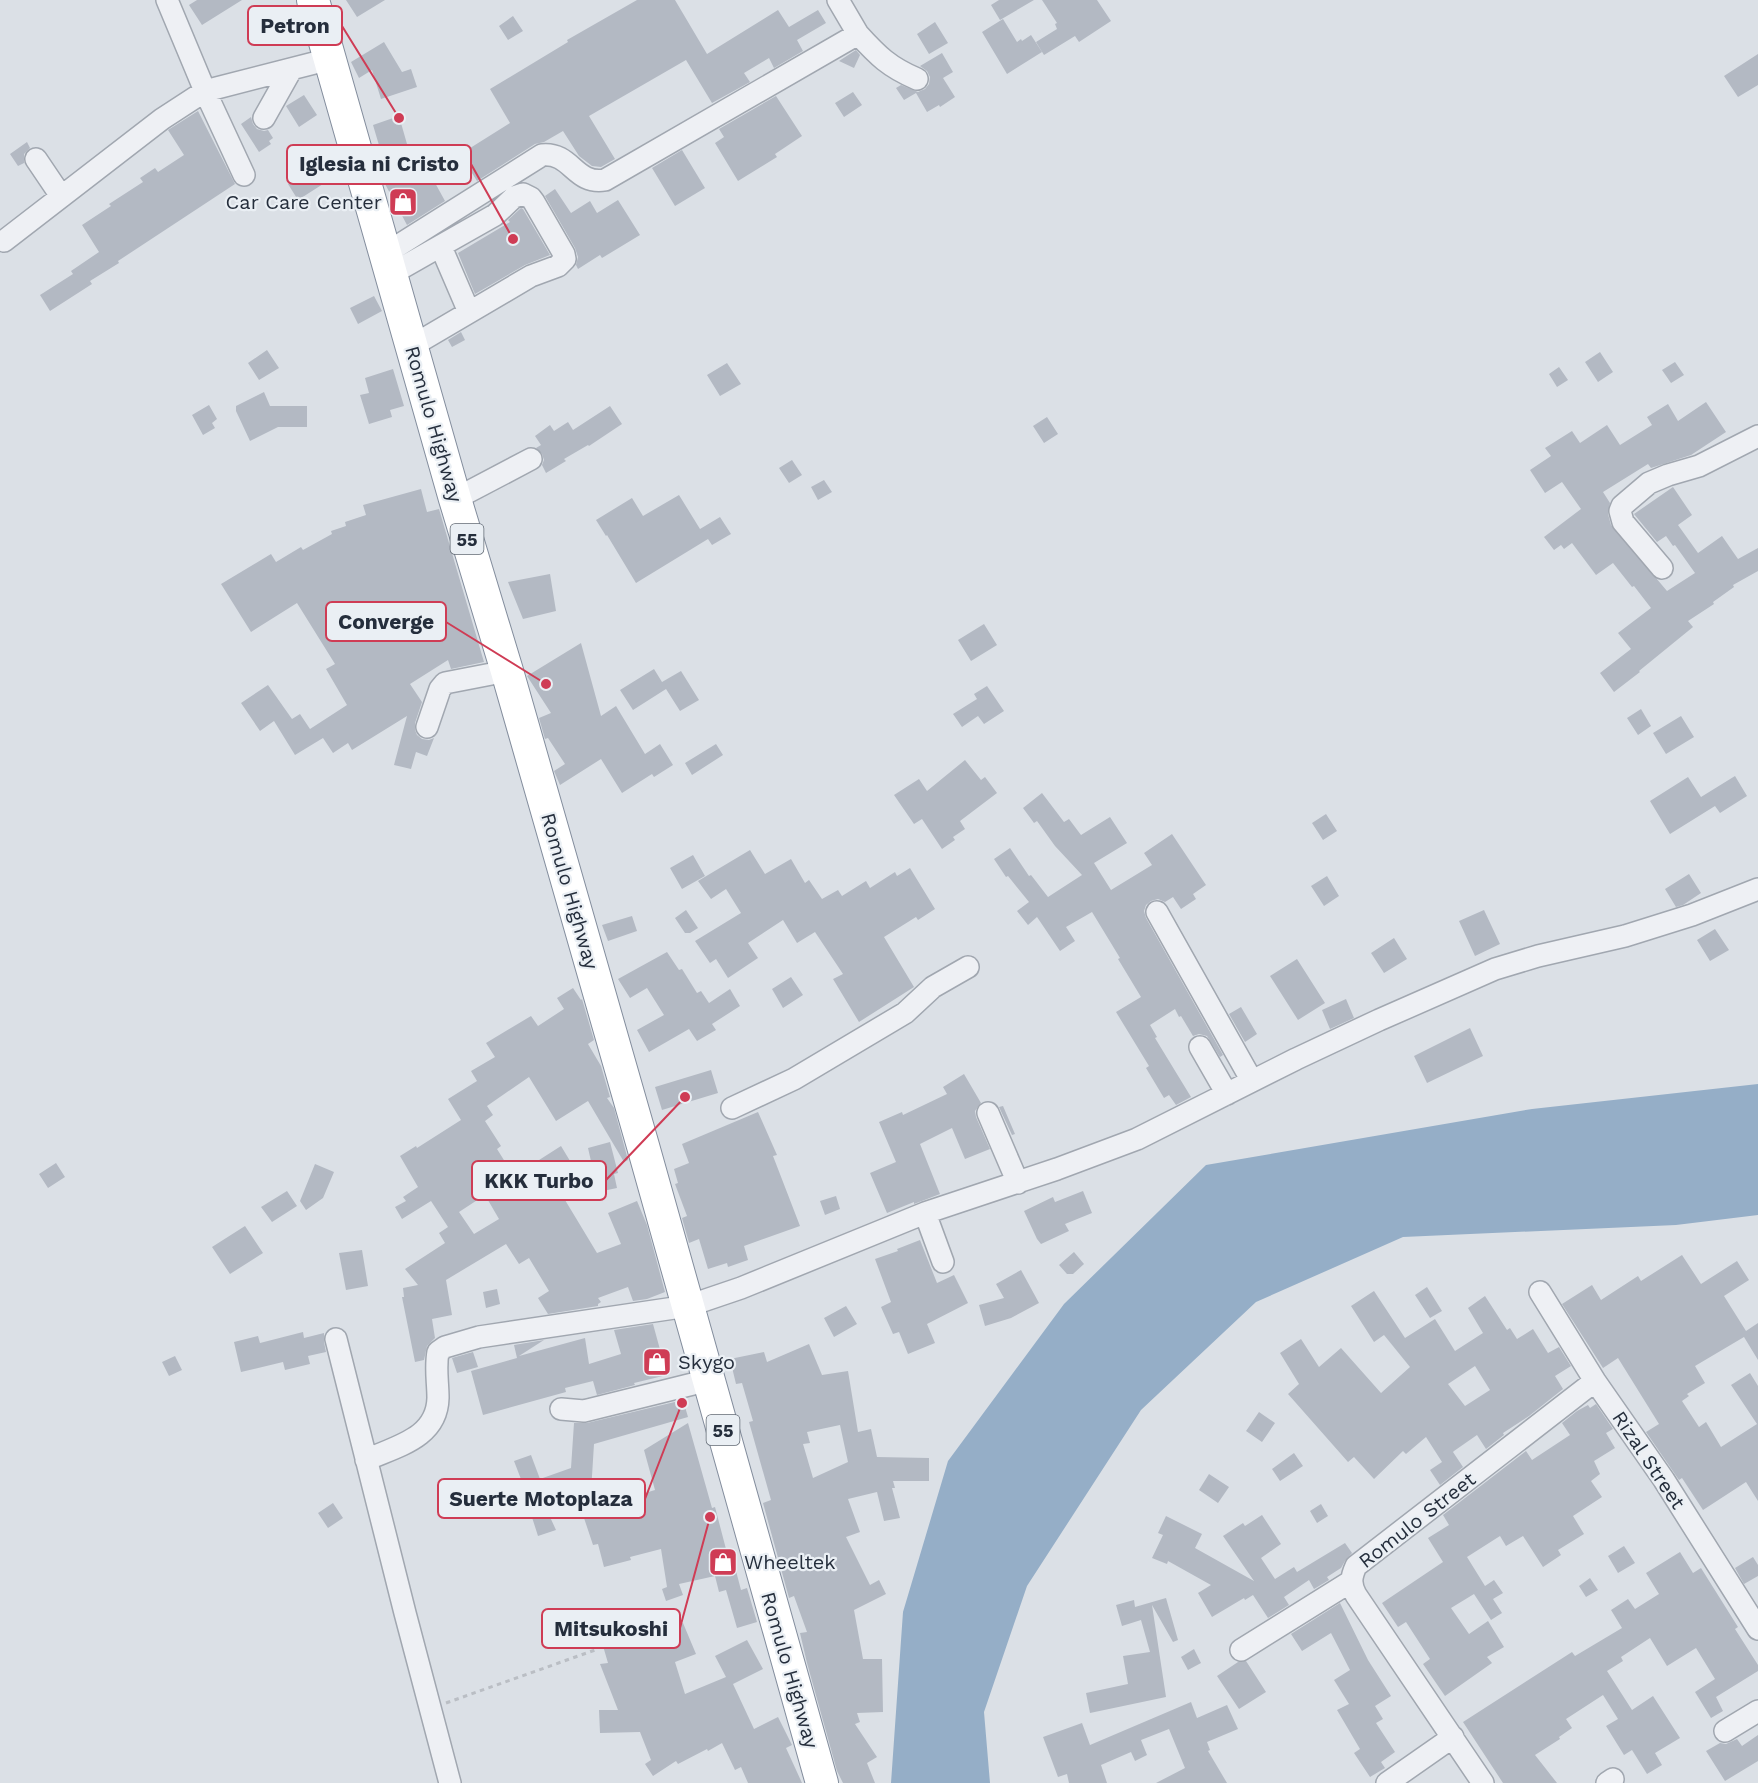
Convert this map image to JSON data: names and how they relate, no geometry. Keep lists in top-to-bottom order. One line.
{"streets":{"highway":["Romulo Highway","55"],"street":["Rizal Street","Romulo Street"]},"crossings":[["Rizal Street","Romulo Street"]],"places":{"other":["Petron","Iglesia ni Cristo","Converge","KKK Turbo","Suerte Motoplaza","Mitsukoshi"],"shop":["Car Care Center","Skygo","Wheeltek"]}}
